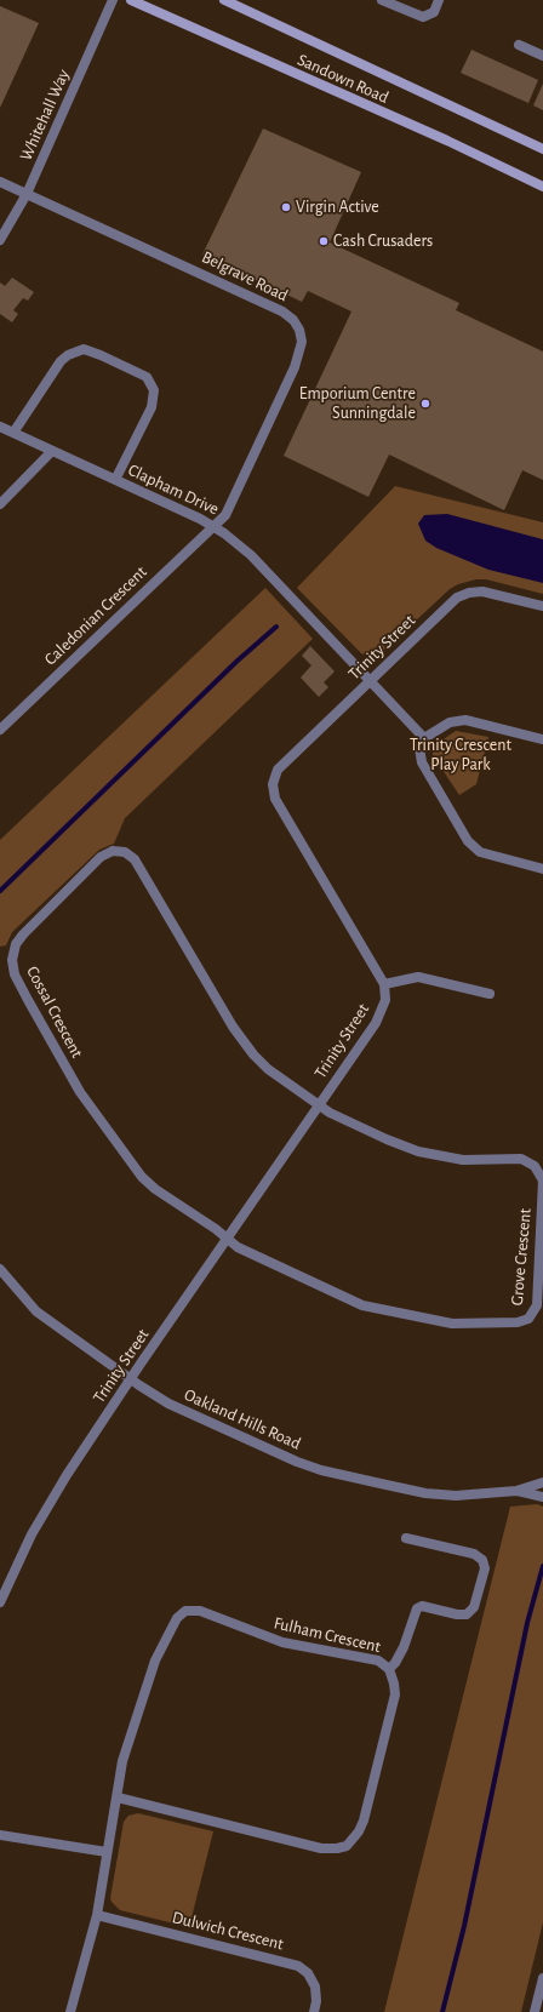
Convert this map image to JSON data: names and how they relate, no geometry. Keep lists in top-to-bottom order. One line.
{"streets":{"main road":["Sandown Road"],"street":["Whitehall Way","Belgrave Road","Clapham Drive","Caledonian Crescent","Trinity Street","Cossal Crescent","Grove Crescent","Oakland Hills Road","Fulham Crescent","Dulwich Crescent"]},"crossings":[["Whitehall Way","Belgrave Road"],["Belgrave Road","Clapham Drive"],["Belgrave Road","Caledonian Crescent"],["Clapham Drive","Caledonian Crescent"],["Clapham Drive","Trinity Street"],["Trinity Street","Cossal Crescent"],["Trinity Street","Grove Crescent"],["Trinity Street","Oakland Hills Road"],["Cossal Crescent","Grove Crescent"]],"parks":["Trinity Crescent Play Park"],"places":["Virgin Active","Cash Crusaders","Emporium Centre Sunningdale"]}
